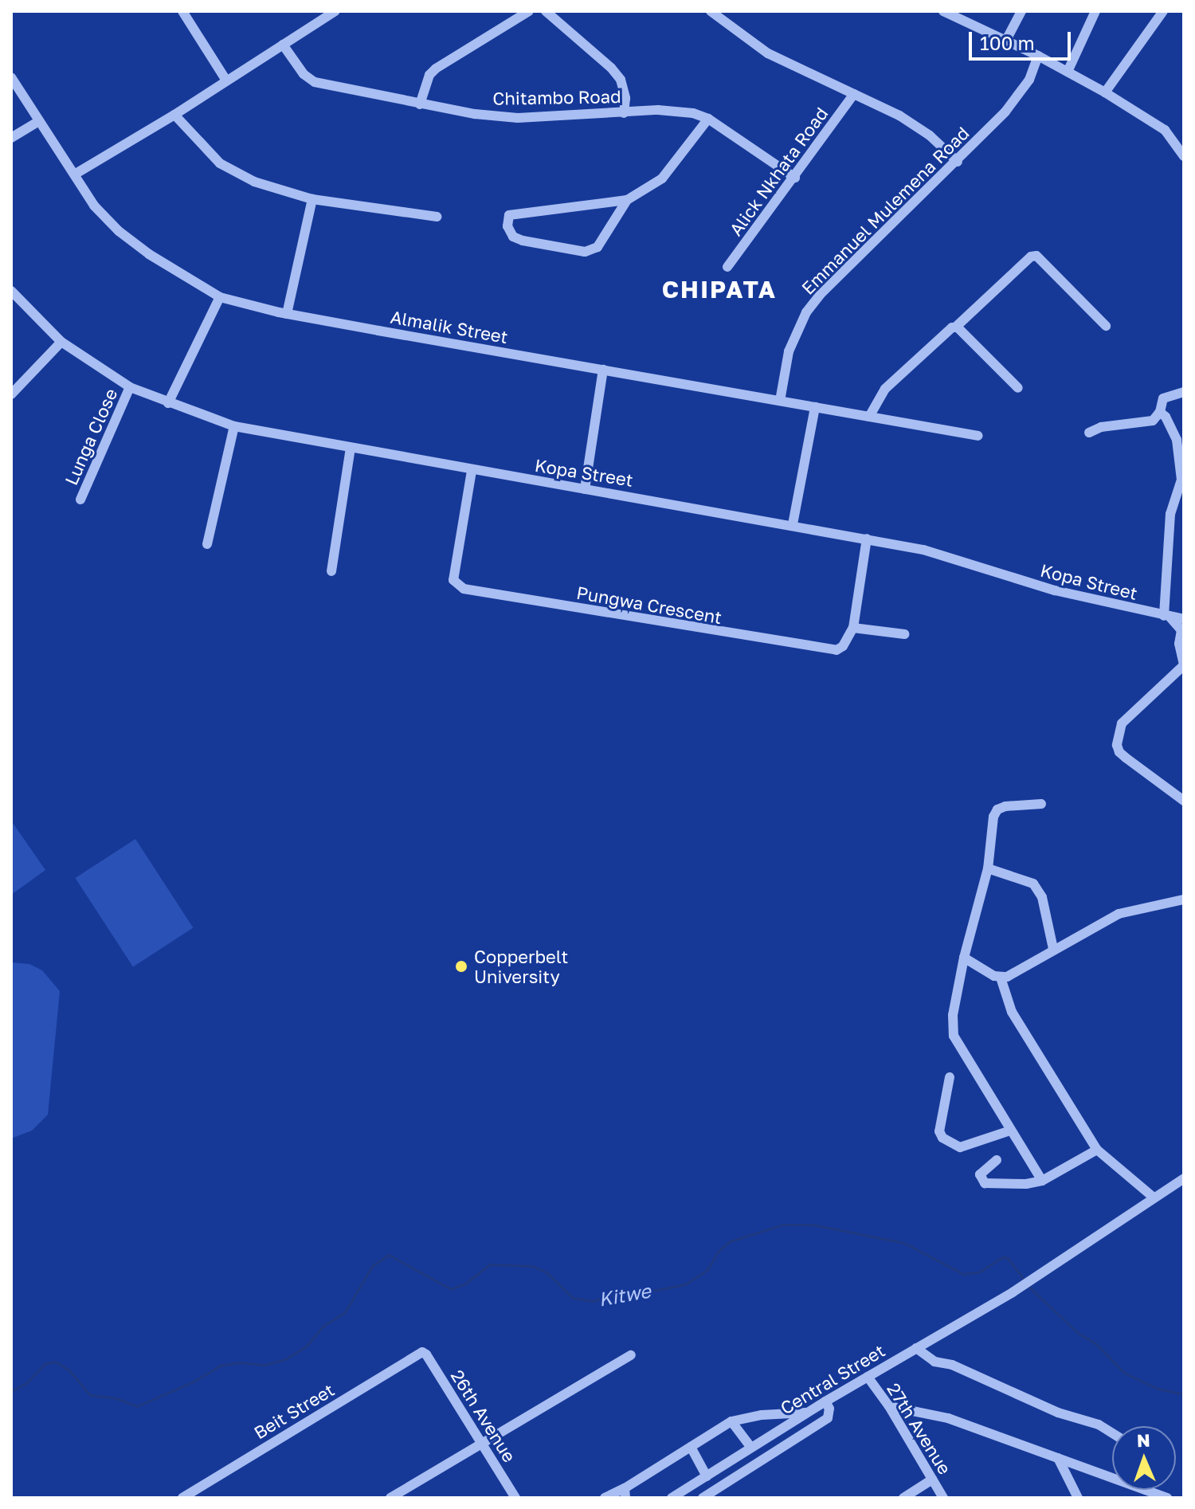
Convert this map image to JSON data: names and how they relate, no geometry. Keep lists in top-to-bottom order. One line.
{"streets":{"street":["Chitambo Road","Alick Nkhata Road","Emmanuel Mulemena Road","Almalik Street","Lunga Close","Kopa Street","Pungwa Crescent","Central Street","Beit Street","26th Avenue","27th Avenue"]},"crossings":[["Chitambo Road","Alick Nkhata Road"],["Emmanuel Mulemena Road","Almalik Street"],["Lunga Close","Kopa Street"],["Kopa Street","Pungwa Crescent"],["Central Street","27th Avenue"],["Beit Street","26th Avenue"]],"districts":["CHIPATA"],"water":["Kitwe"],"places":["Copperbelt University"],"scale_bar":"100 m","north":"top"}
